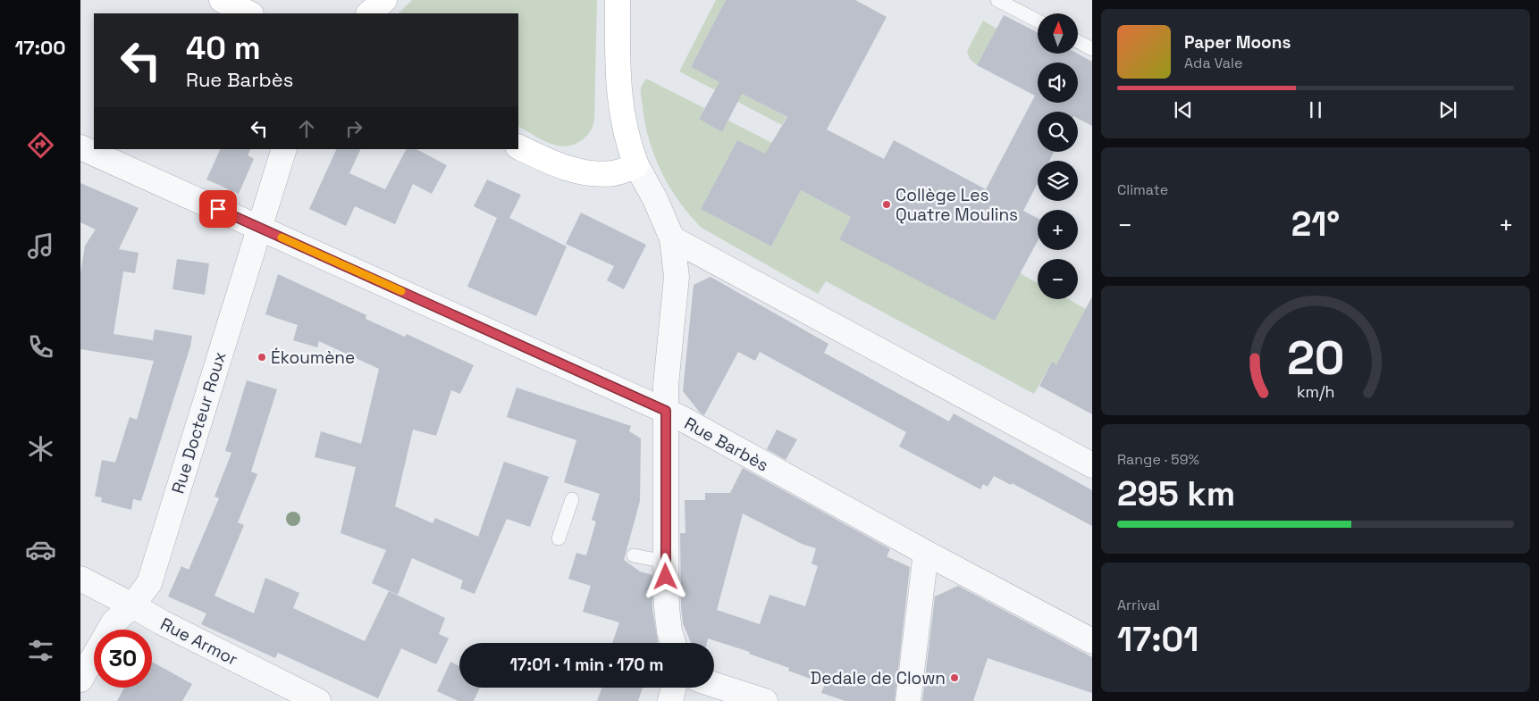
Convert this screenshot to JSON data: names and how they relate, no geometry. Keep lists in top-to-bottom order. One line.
{"streets":{"street":["Rue Docteur Roux","Rue Barbès","Rue Armor"]},"crossings":[["Rue Docteur Roux","Rue Barbès"],["Rue Docteur Roux","Rue Armor"]],"places":["Collège Les Quatre Moulins","Ékoumène","Dedale de Clown"],"north":"top","page":{"tabs":"17:00","map_buttons":["+","−"],"turn":["40 m","Rue Barbès"],"song":["Paper Moons","Ada Vale"],"tile":["Climate",["Range · 59%","295 km"],["Arrival","17:01"]],"heat":["−","21°","+"],"limit":"30","trip":"17:01 · 1 min · 170 m","gauge":["20","km/h"]}}
